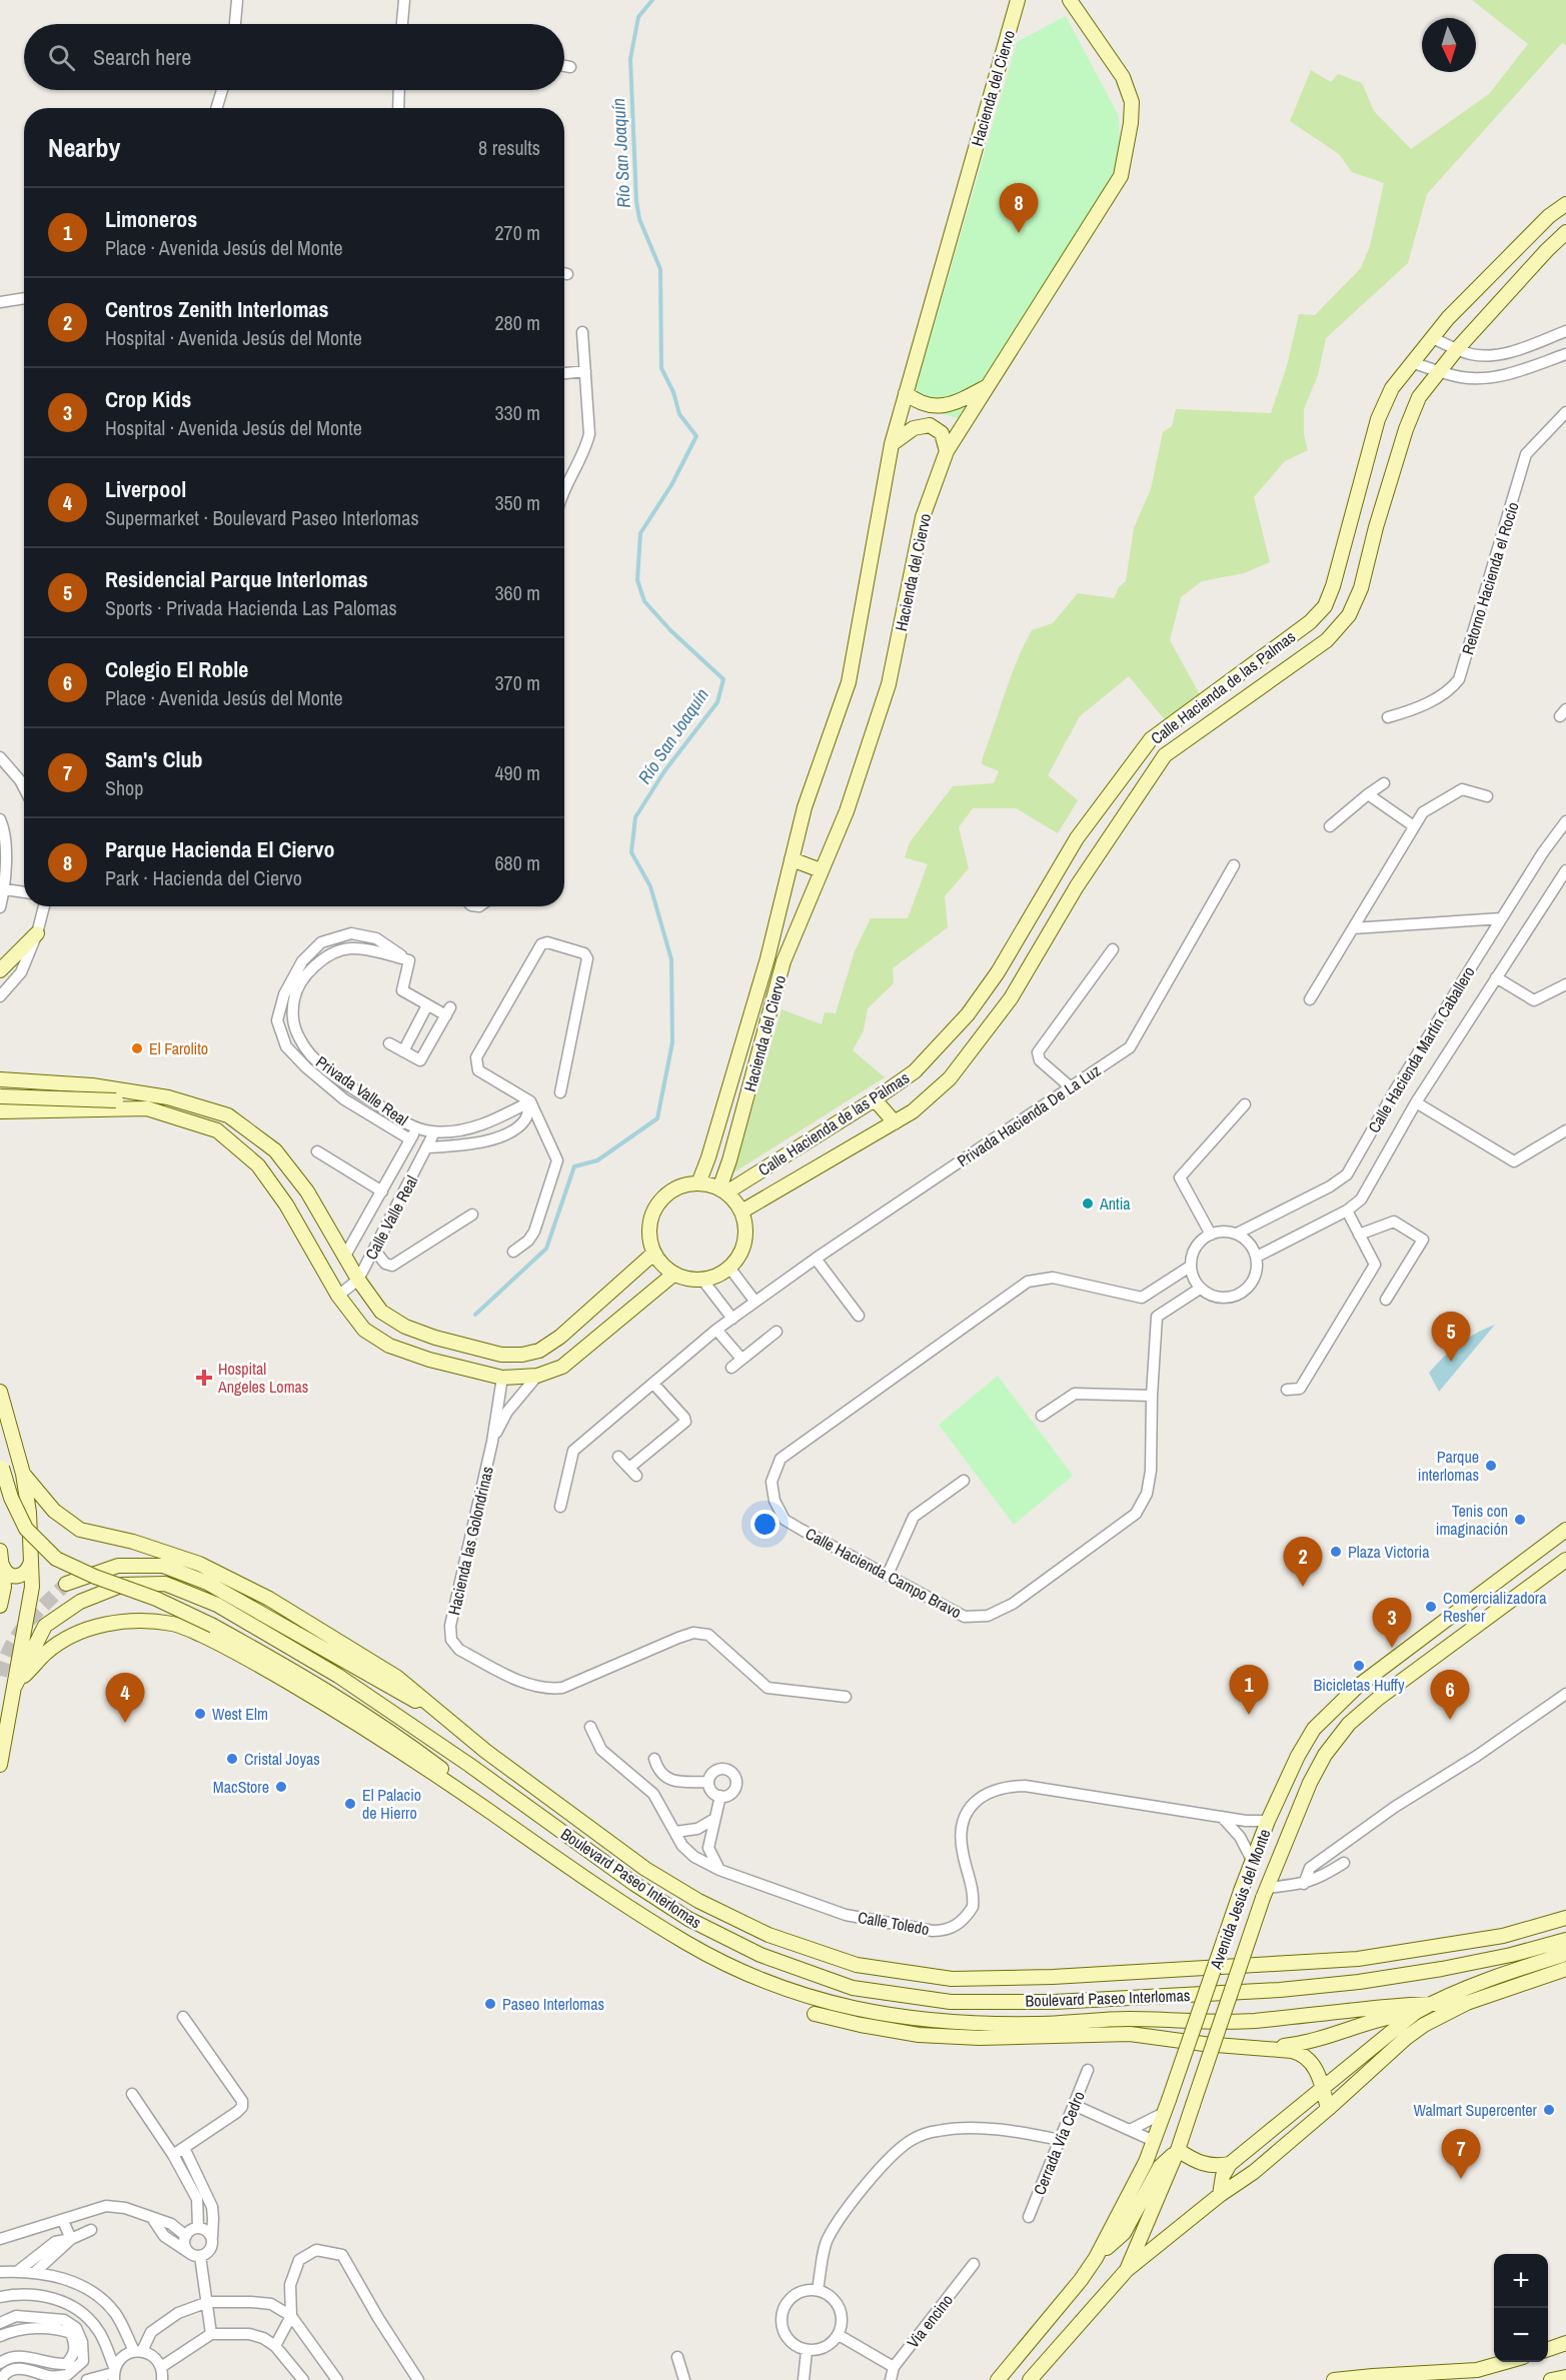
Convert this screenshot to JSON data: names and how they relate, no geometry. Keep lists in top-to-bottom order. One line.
{"streets":{"main road":["Hacienda del Ciervo","Calle Hacienda de las Palmas","Boulevard Paseo Interlomas","Avenida Jesús del Monte"],"street":["Retorno Hacienda el Rocío","Calle Hacienda Martín Caballero","Privada Valle Real","Privada Hacienda De La Luz","Calle Valle Real","Hacienda las Golondrinas","Calle Hacienda Campo Bravo","Calle Toledo","Cerrada Vía Cedro","Via encino"]},"crossings":[["Hacienda del Ciervo","Calle Hacienda de las Palmas"],["Calle Hacienda Martín Caballero","Calle Hacienda Campo Bravo"],["Privada Valle Real","Calle Valle Real"],["Avenida Jesús del Monte","Calle Toledo"]],"water":["Río San Joaquín"],"places":{"other":["El Farolito","Antia","Parque interlomas","Tenis con imaginación","Plaza Victoria","Comercializadora Resher","Bicicletas Huffy","West Elm","Cristal Joyas","MacStore","El Palacio de Hierro","Paseo Interlomas","Walmart Supercenter"],"health":["Hospital Angeles Lomas"]},"north":"bottom","page":{"search":"Search here","heading":["Nearby","8 results"],"pins":["8","5","2","3","1","6","4","7"],"list":[{"mark":"1","name":"Limoneros","note":"Place · Avenida Jesús del Monte","value":"270 m"},{"mark":"2","name":"Centros Zenith Interlomas","note":"Hospital · Avenida Jesús del Monte","value":"280 m"},{"mark":"3","name":"Crop Kids","note":"Hospital · Avenida Jesús del Monte","value":"330 m"},{"mark":"4","name":"Liverpool","note":"Supermarket · Boulevard Paseo Interlomas","value":"350 m"},{"mark":"5","name":"Residencial Parque Interlomas","note":"Sports · Privada Hacienda Las Palomas","value":"360 m"},{"mark":"6","name":"Colegio El Roble","note":"Place · Avenida Jesús del Monte","value":"370 m"},{"mark":"7","name":"Sam's Club","note":"Shop","value":"490 m"},{"mark":"8","name":"Parque Hacienda El Ciervo","note":"Park · Hacienda del Ciervo","value":"680 m"}],"map_buttons":["+","−"]}}
